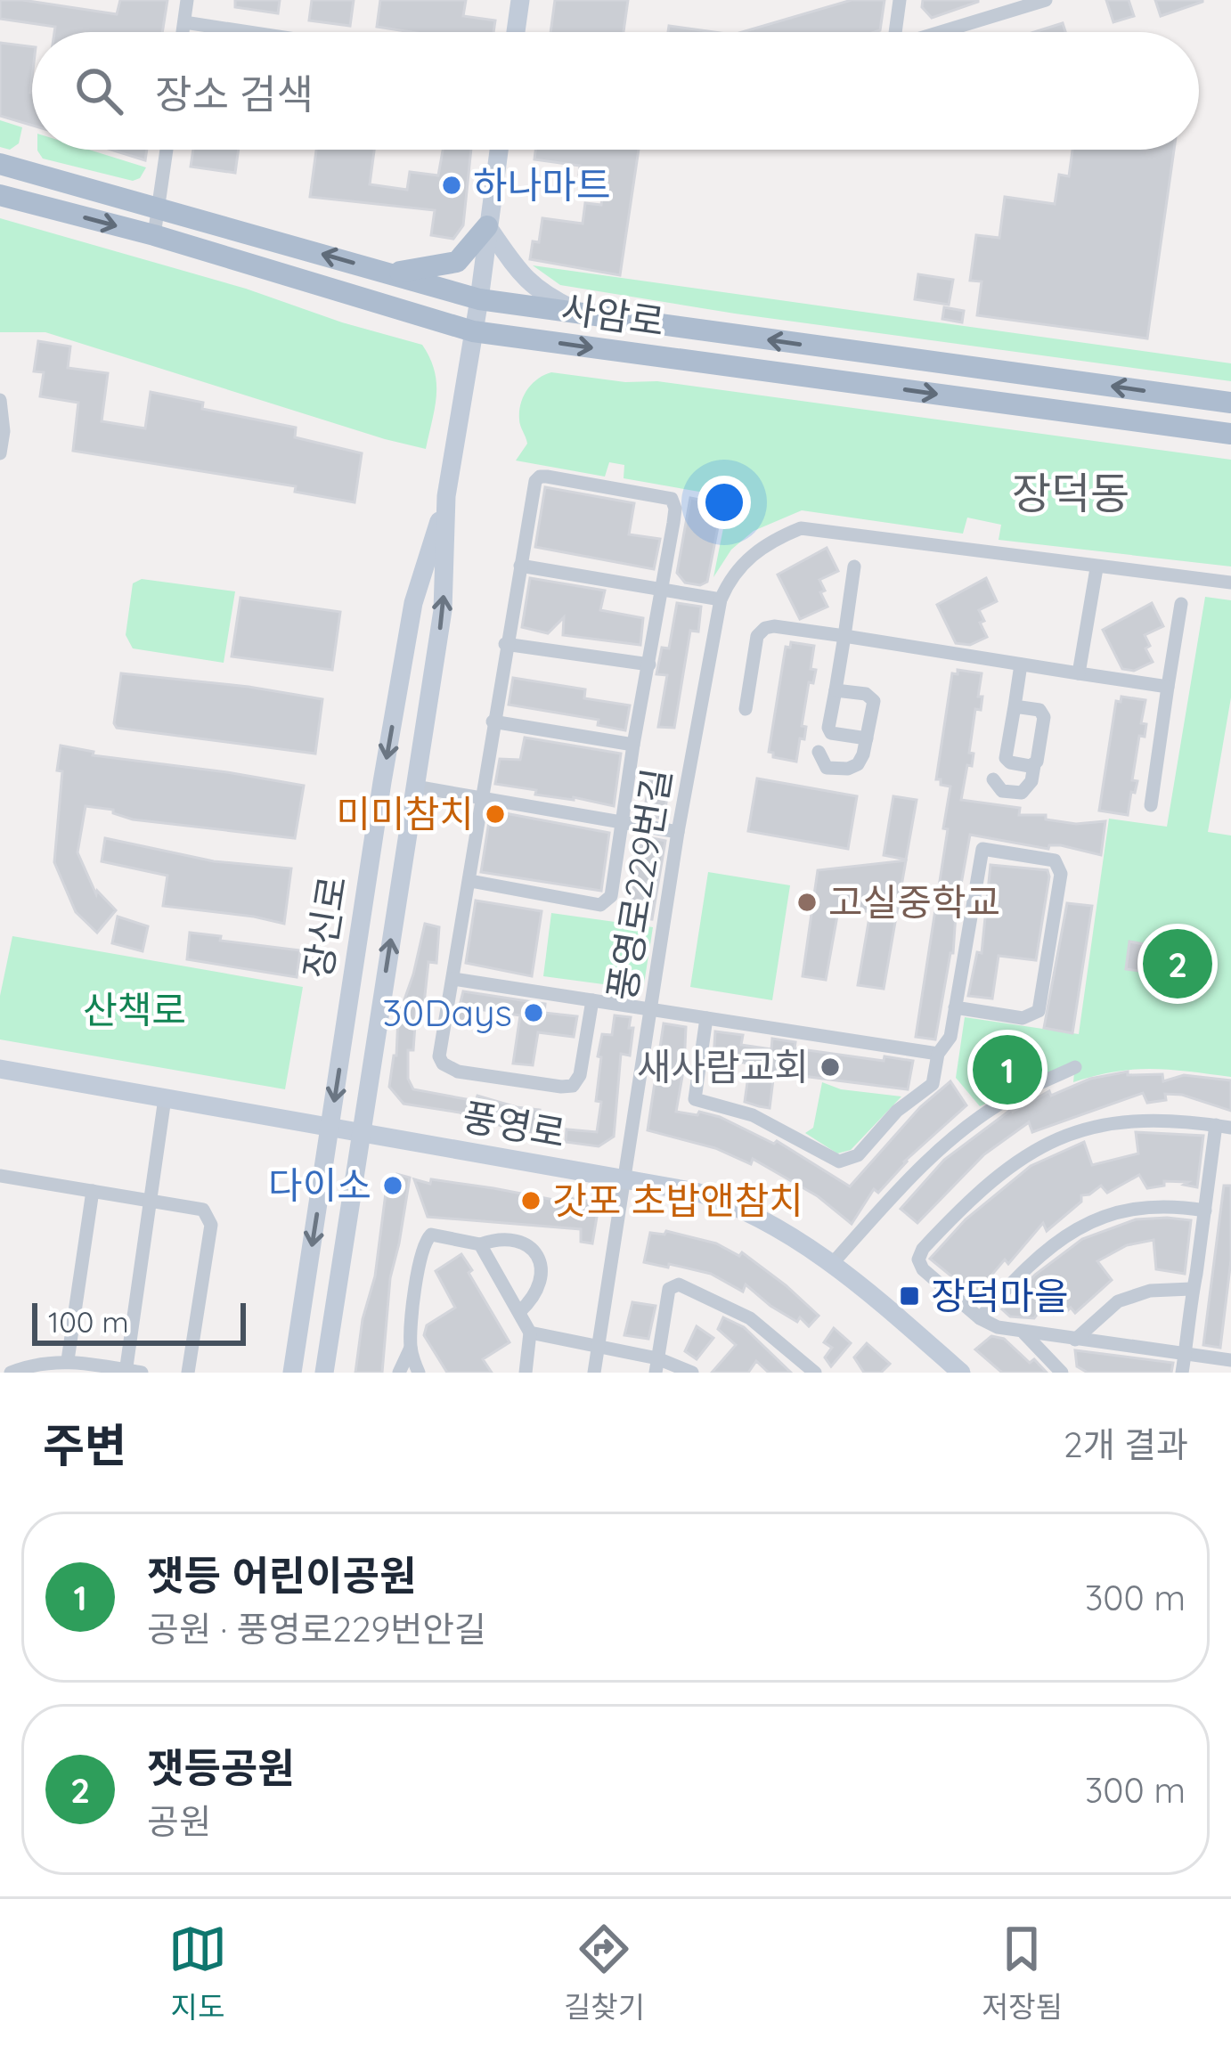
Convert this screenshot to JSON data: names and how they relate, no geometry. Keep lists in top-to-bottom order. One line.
{"streets":{"main road":["사암로","장신로","풍영로"],"street":["풍영로229번길"]},"crossings":[["사암로","장신로"],["풍영로229번길","풍영로"],["장신로","풍영로"]],"districts":["장덕동"],"parks":["산책로"],"places":{"other":["하나마트","미미참치","고실중학교","30Days","새사람교회","다이소","갓포 초밥앤참치"],"transit":["장덕마을"]},"scale_bar":"100 m","page":{"search":"장소 검색","pins":["2","1"],"scale":"100 m","heading":["주변","2개 결과"],"list":[{"mark":"1","name":"잿등 어린이공원","note":"공원 · 풍영로229번안길","value":"300 m"},{"mark":"2","name":"잿등공원","note":"공원","value":"300 m"}],"nav":["지도","길찾기","저장됨"]}}
